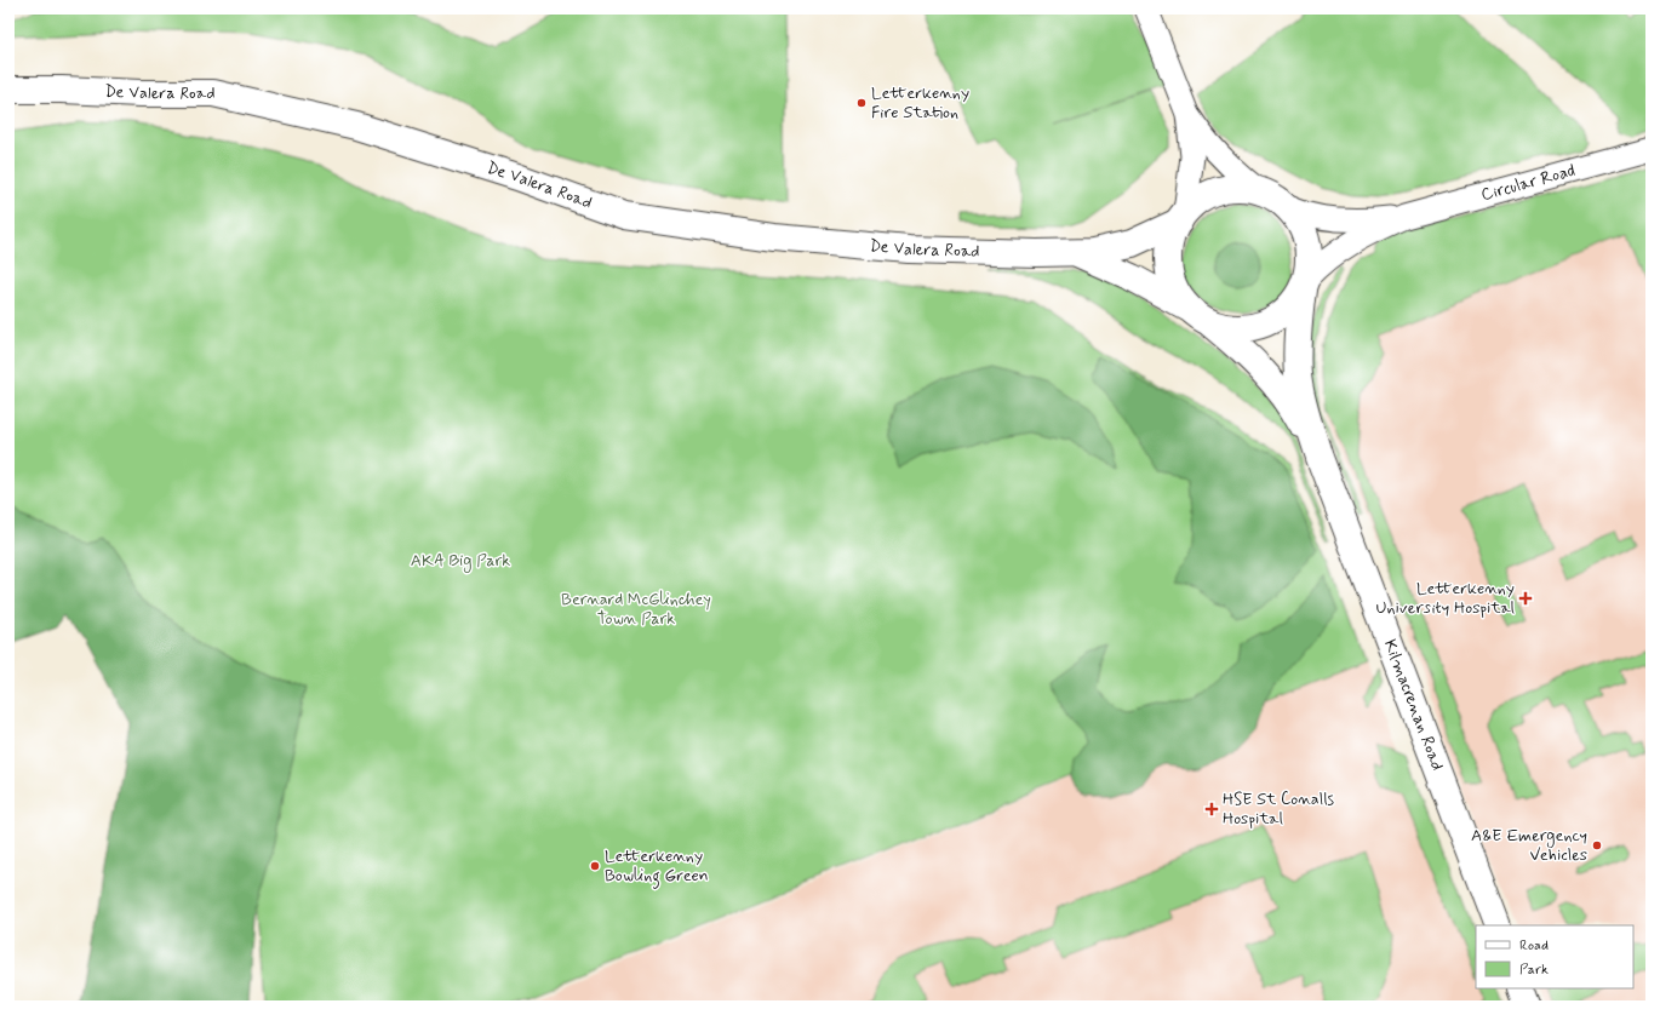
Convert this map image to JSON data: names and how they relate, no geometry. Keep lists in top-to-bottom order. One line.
{"streets":{"main road":["De Valera Road","Kilmacrenan Road"],"street":["Circular Road"]},"parks":["AKA Big Park","Bernard McGlinchey Town Park"],"places":{"other":["Letterkenny Fire Station","A&E Emergency Vehicles","Letterkenny Bowling Green"],"health":["Letterkenny University Hospital","HSE St Conalls Hospital"]},"legend":["Road","Park"]}
